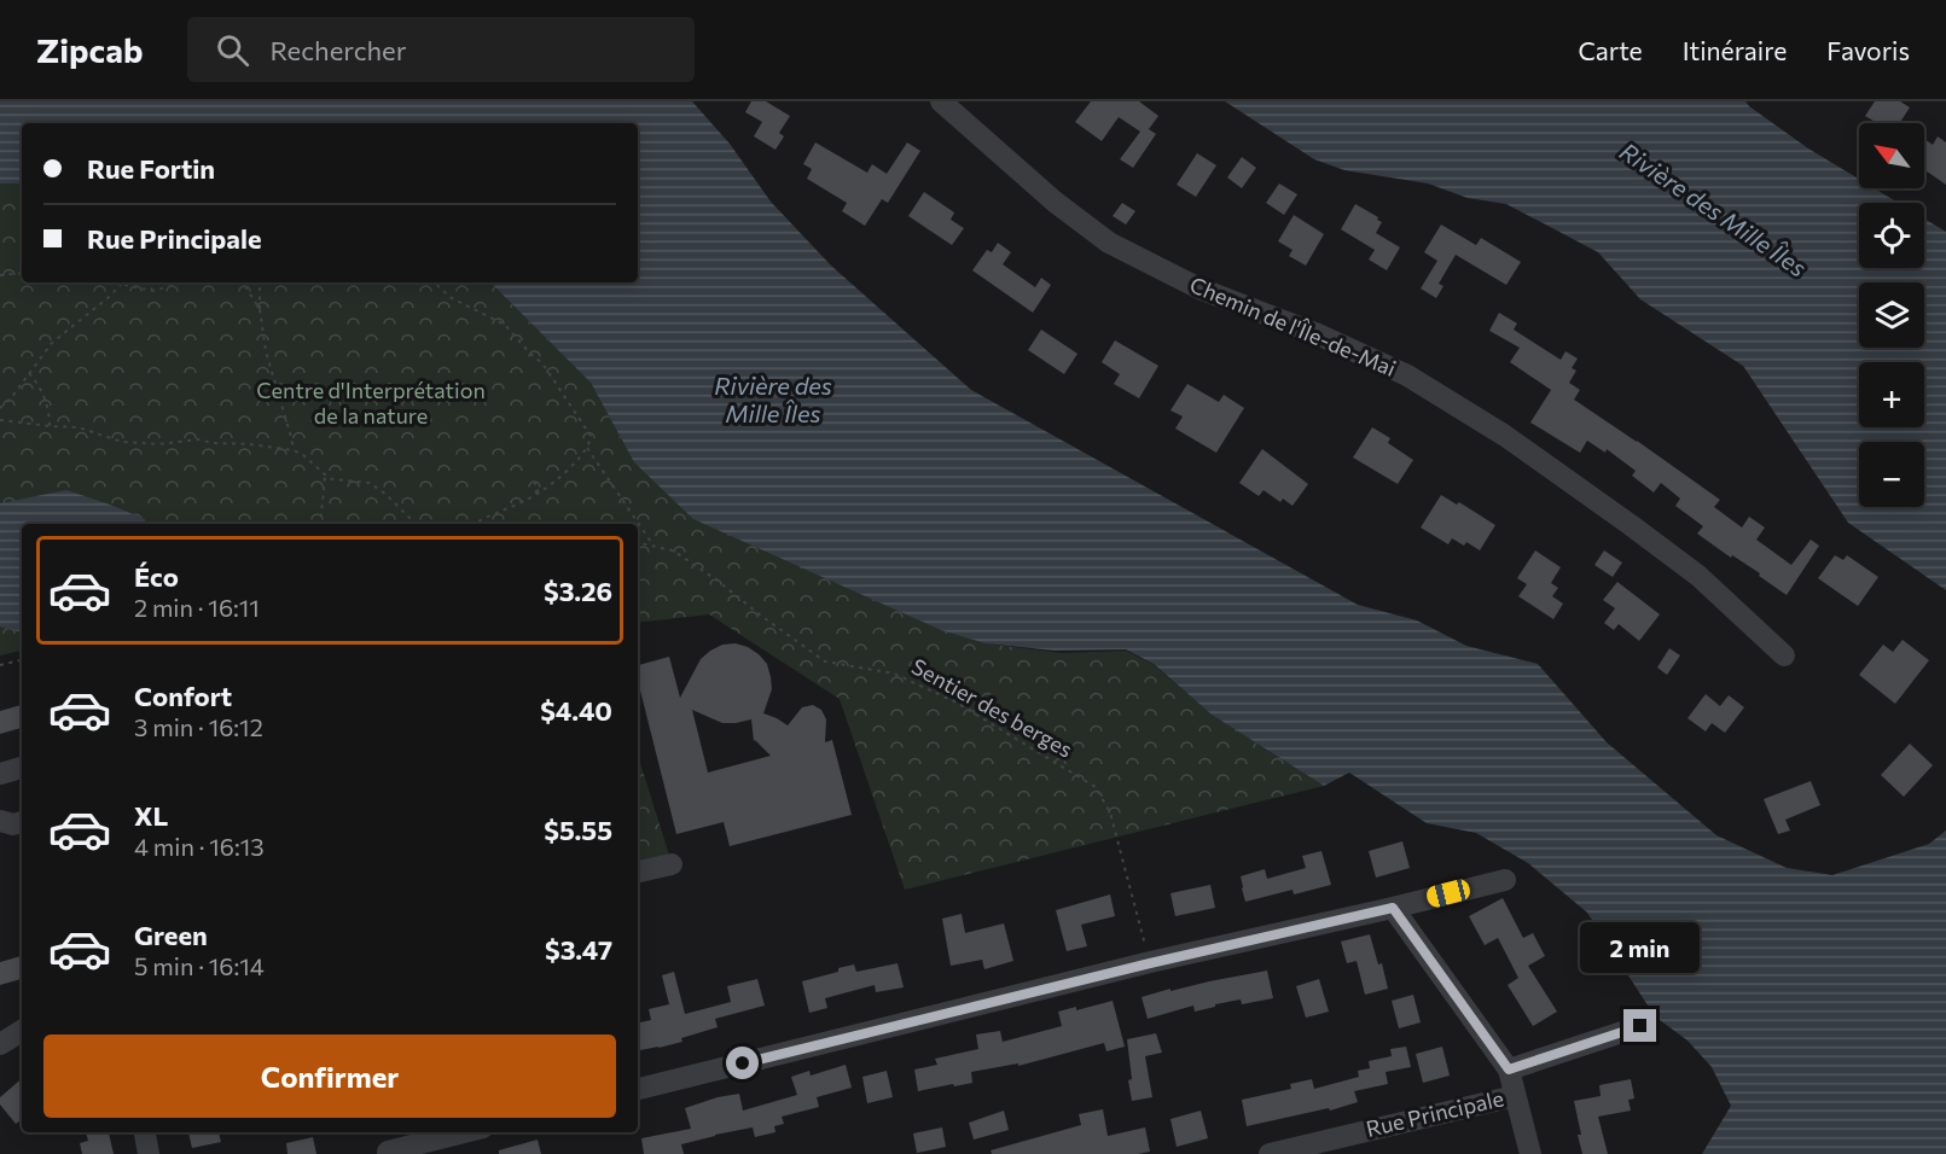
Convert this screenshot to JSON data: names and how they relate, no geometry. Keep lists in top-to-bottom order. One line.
{"streets":{"street":["Chemin de l'Île-de-Mai","Rue Principale"],"path":["Sentier des berges"]},"water":["Rivière des Mille Îles"],"parks":["Centre d'Interprétation de la nature"],"north":"top left","page":{"header":"Zipcab","search":"Rechercher","nav":["Carte","Itinéraire","Favoris"],"map_buttons":["+","−"],"banner":["Rue Fortin","Rue Principale"],"list":[{"name":"Éco","note":"2 min · 16:11","value":"$3.26"},{"name":"Confort","note":"3 min · 16:12","value":"$4.40"},{"name":"XL","note":"4 min · 16:13","value":"$5.55"},{"name":"Green","note":"5 min · 16:14","value":"$3.47"}],"bubble":"2 min","buttons":"Confirmer"}}
